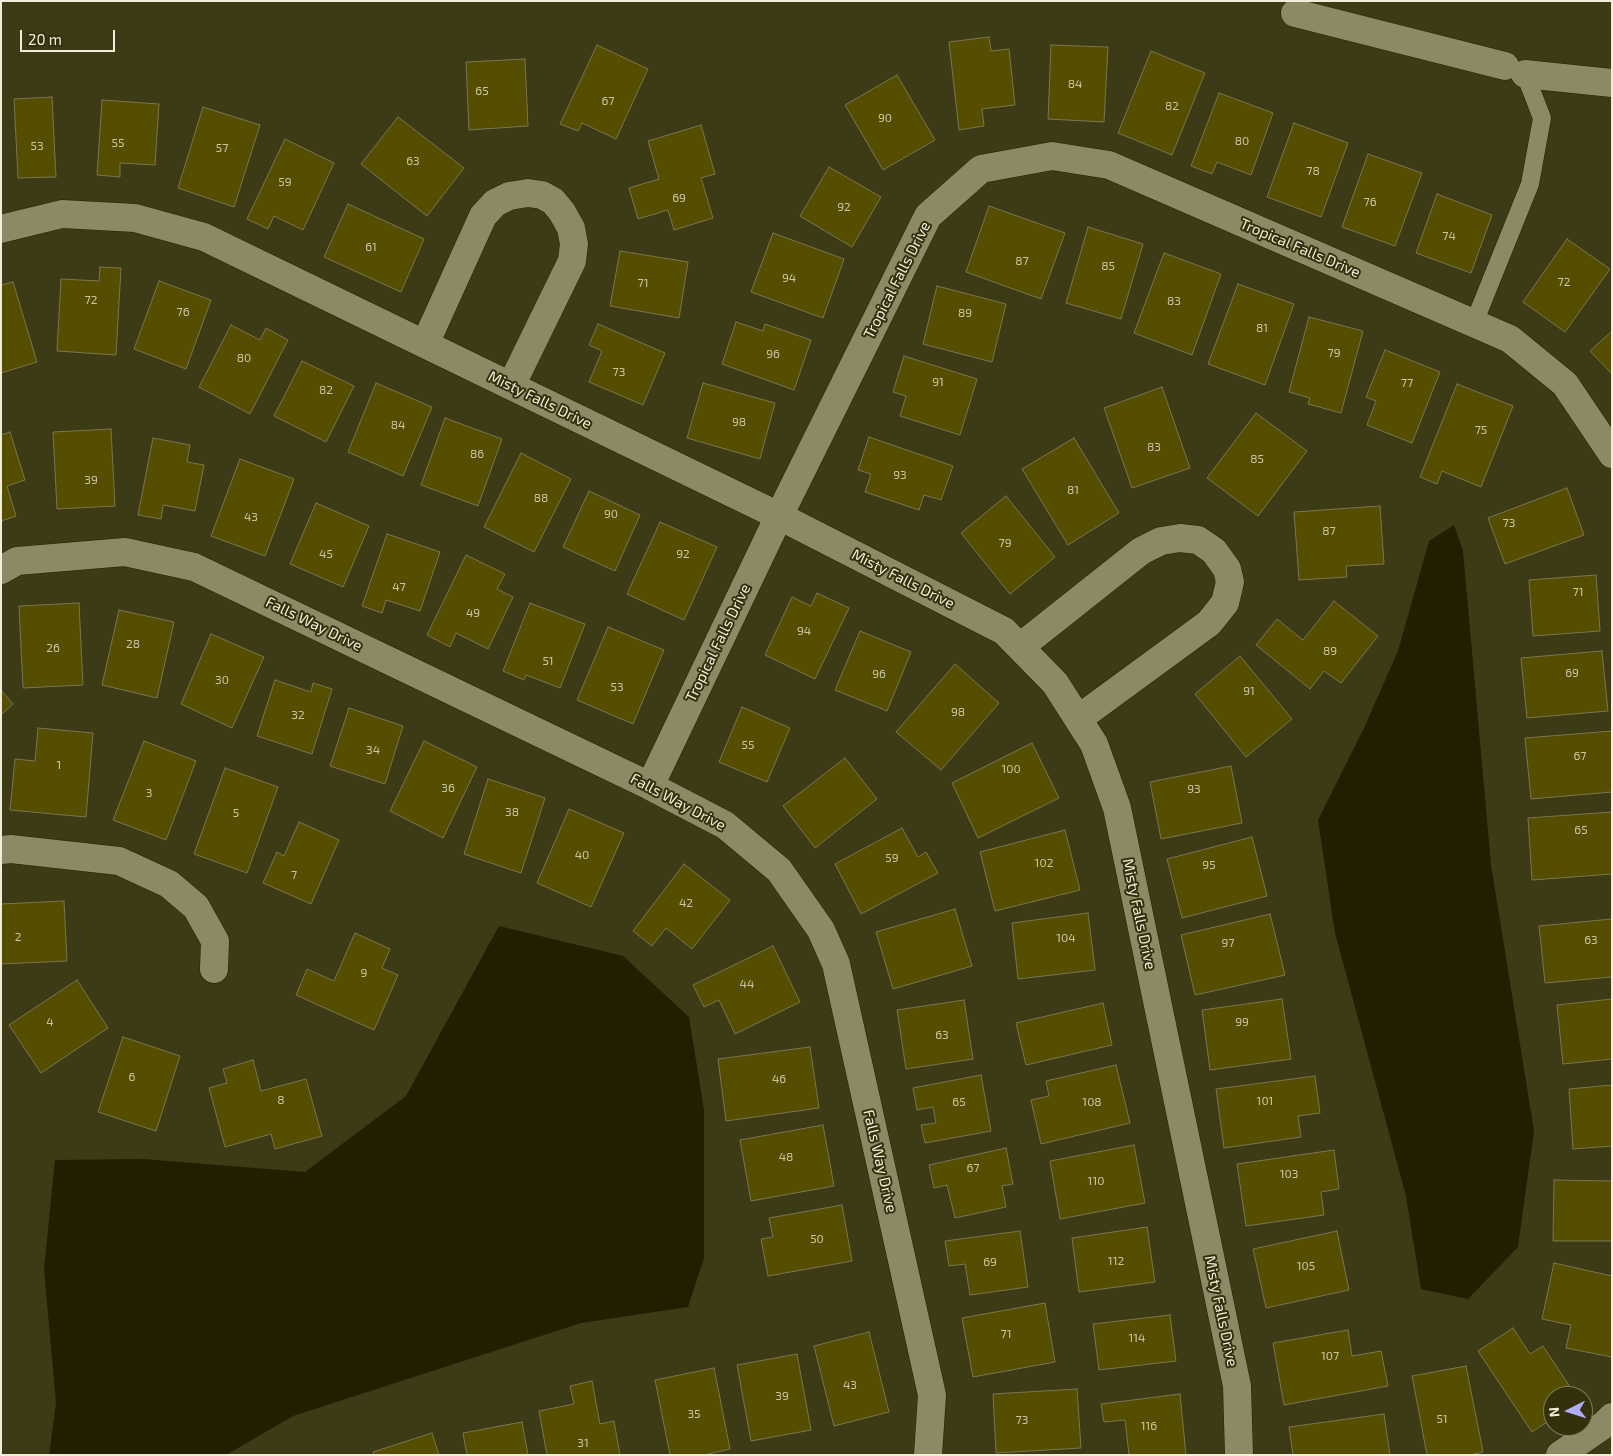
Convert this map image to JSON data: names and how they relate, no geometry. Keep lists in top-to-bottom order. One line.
{"streets":{"street":["Tropical Falls Drive","Misty Falls Drive","Falls Way Drive"]},"crossings":[["Tropical Falls Drive","Misty Falls Drive"],["Tropical Falls Drive","Falls Way Drive"]],"house_numbers":["84","65","67","82","90","80","55","53","57","63","78","59","69","76","92","74","61","87","85","94","72","71","72","83","76","89","81","79","96","80","73","91","77","82","98","84","75","83","86","85","93","39","81","88","90","43","73","87","79","45","92","47","71","49","94","28","26","89","51","69","96","30","53","91","98","32","55","34","67","1","100","36","93","3","38","5","65","40","59","102","95","7","42","2","104","63","97","9","44","4","99","63","6","46","8","101","65","108","48","67","103","110","50","112","69","105","71","114","107","43","39","35","51","73","116","31"],"scale_bar":"20 m","north":"left"}
